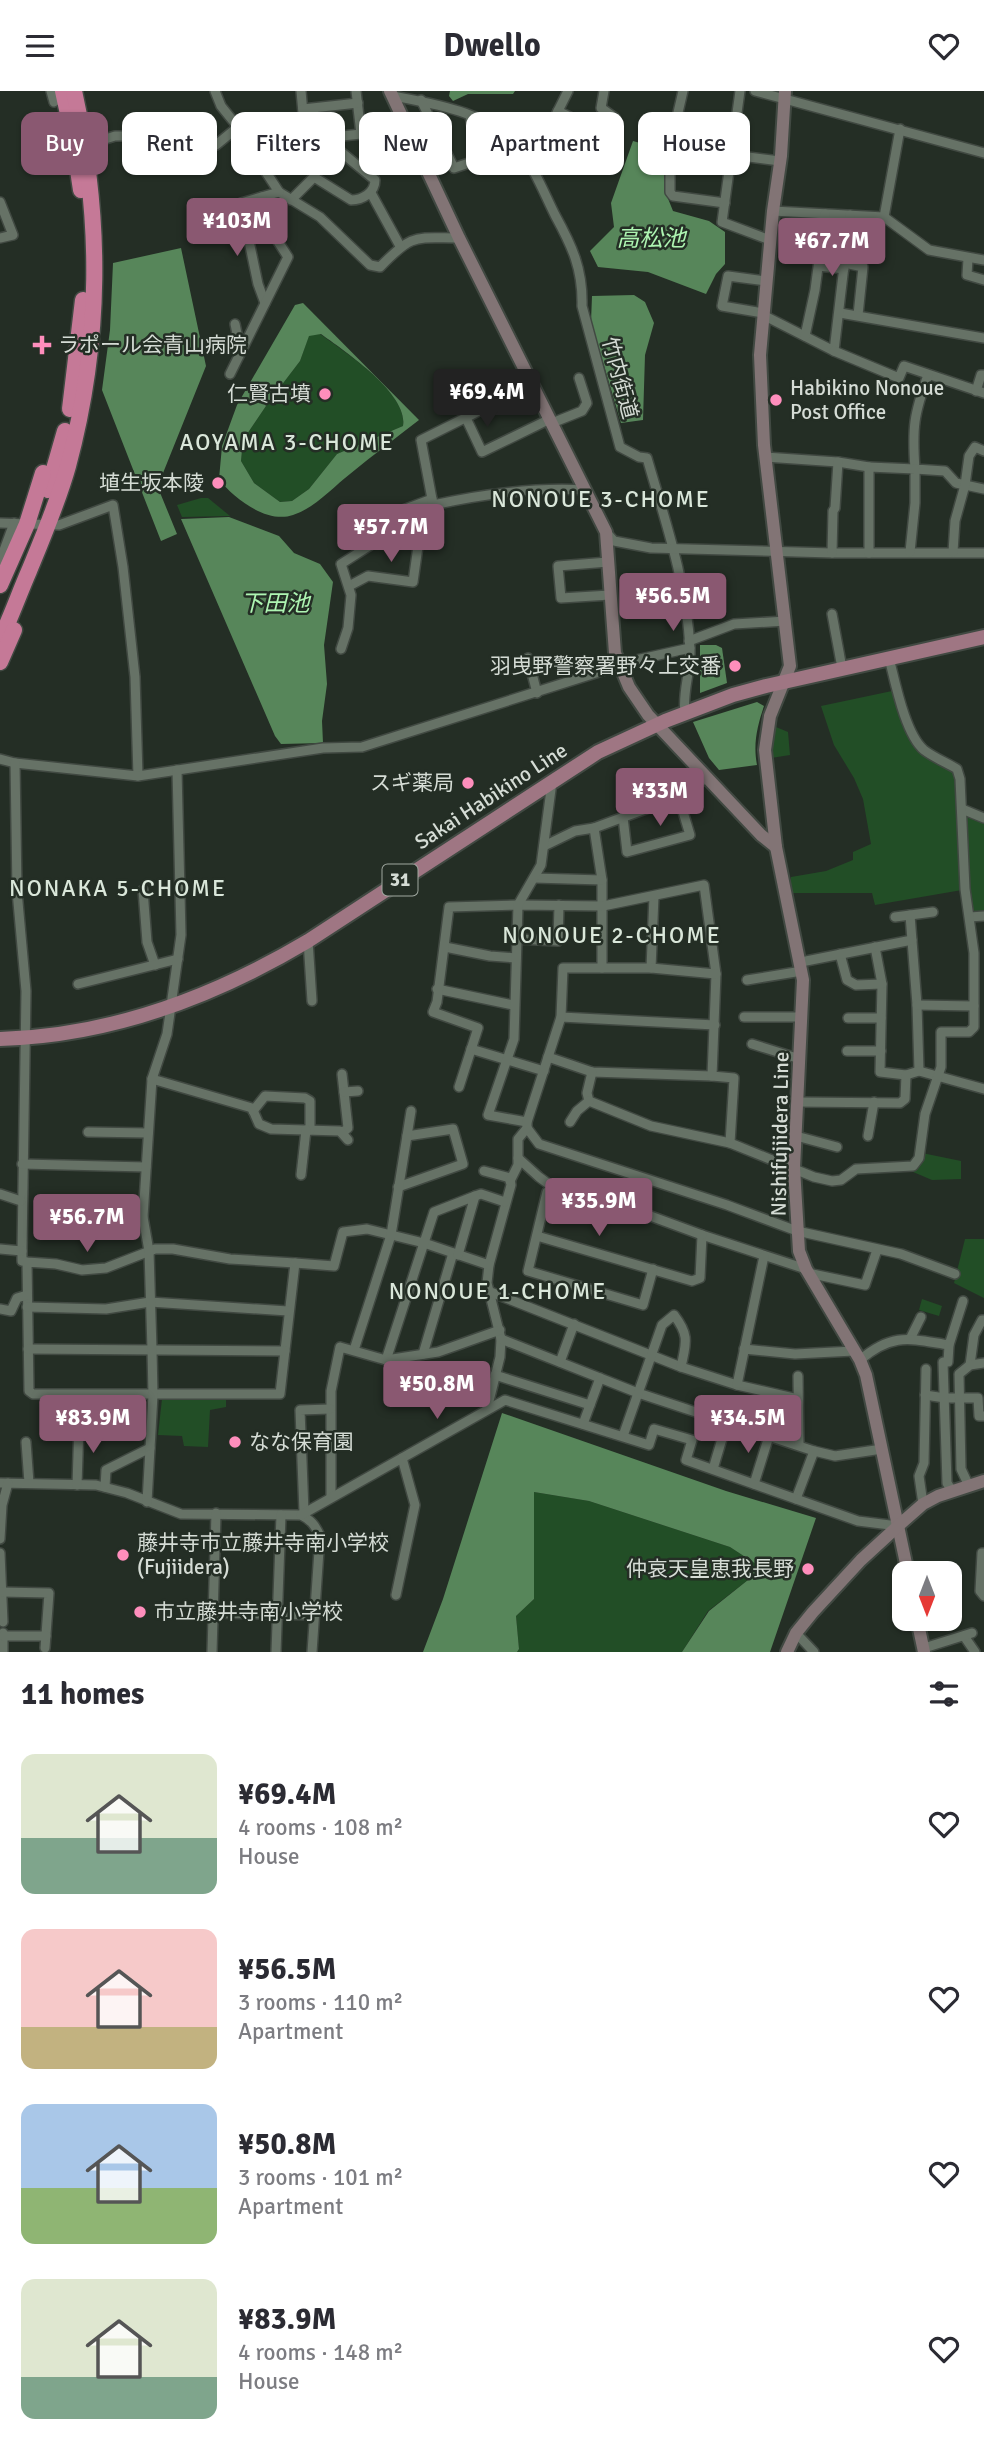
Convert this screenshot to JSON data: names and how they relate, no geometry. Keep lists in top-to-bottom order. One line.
{"streets":{"main road":["Sakai Habikino Line","31"],"street":["竹内街道","Nishifujiidera Line"]},"crossings":[["Sakai Habikino Line","Nishifujiidera Line"]],"districts":["AOYAMA 3-CHOME","NONOUE 3-CHOME","NONAKA 5-CHOME","NONOUE 2-CHOME","NONOUE 1-CHOME"],"water":["高松池","下田池"],"places":{"health":["ラポール会青山病院"],"other":["仁賢古墳","Habikino Nonoue Post Office","埴生坂本陵","羽曳野警察署野々上交番","スギ薬局","なな保育園","藤井寺市立藤井寺南小学校 (Fujiidera)","仲哀天皇恵我長野","市立藤井寺南小学校"]},"north":"bottom","page":{"header":"Dwello","chip":["Buy","Rent","Filters","New","Apartment","House"],"price":["¥103M","¥67.7M","¥69.4M","¥57.7M","¥56.5M","¥33M","¥35.9M","¥56.7M","¥50.8M","¥83.9M","¥34.5M"],"heading":"11 homes","list":[{"name":"¥69.4M","note":"4 rooms · 108 m² · House"},{"name":"¥56.5M","note":"3 rooms · 110 m² · Apartment"},{"name":"¥50.8M","note":"3 rooms · 101 m² · Apartment"},{"name":"¥83.9M","note":"4 rooms · 148 m² · House"}]}}
